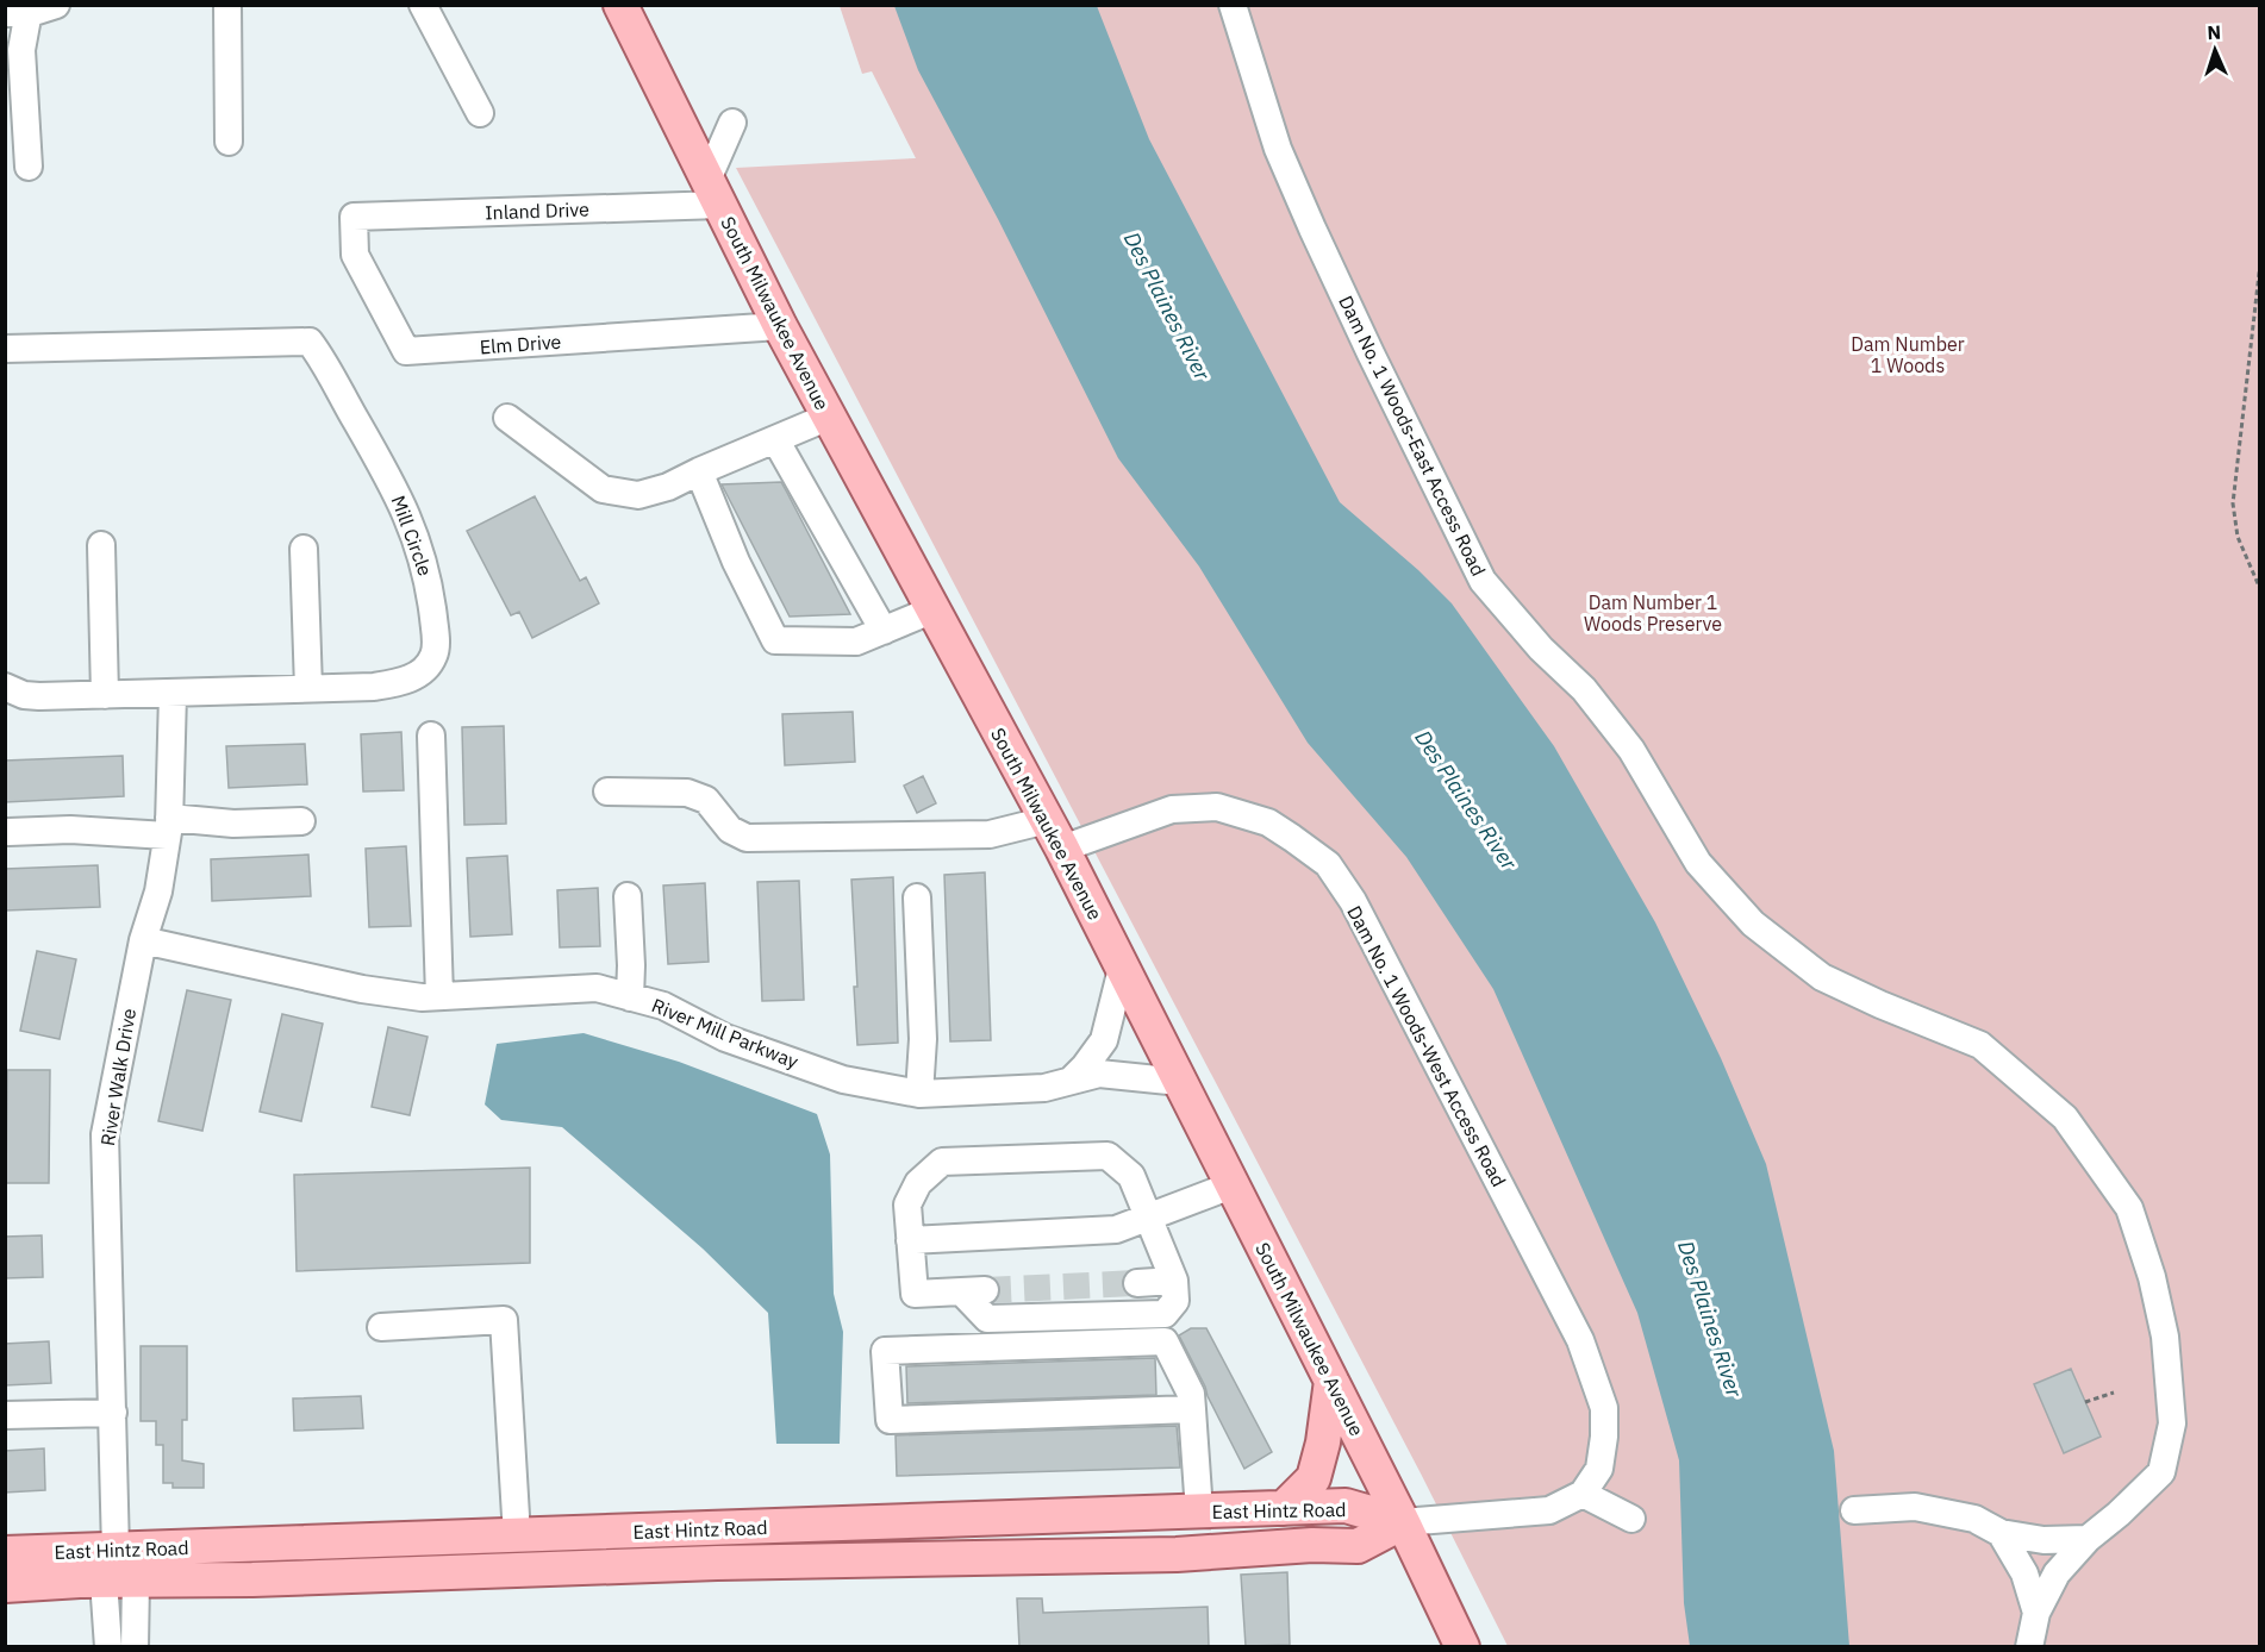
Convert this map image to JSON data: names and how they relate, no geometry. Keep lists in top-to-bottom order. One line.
{"streets":{"main road":["South Milwaukee Avenue","East Hintz Road"],"street":["Inland Drive","Elm Drive","Dam No. 1 Woods-East Access Road","Mill Circle","River Mill Parkway","Dam No. 1 Woods-West Access Road","River Walk Drive"]},"crossings":[["Inland Drive","South Milwaukee Avenue"],["Inland Drive","Elm Drive"],["South Milwaukee Avenue","Elm Drive"],["South Milwaukee Avenue","River Mill Parkway"],["South Milwaukee Avenue","Dam No. 1 Woods-West Access Road"],["South Milwaukee Avenue","East Hintz Road"],["Mill Circle","River Walk Drive"],["River Mill Parkway","River Walk Drive"],["River Walk Drive","East Hintz Road"]],"water":["Des Plaines River"],"parks":["Dam Number 1 Woods","Dam Number 1 Woods Preserve"],"north":"top"}
